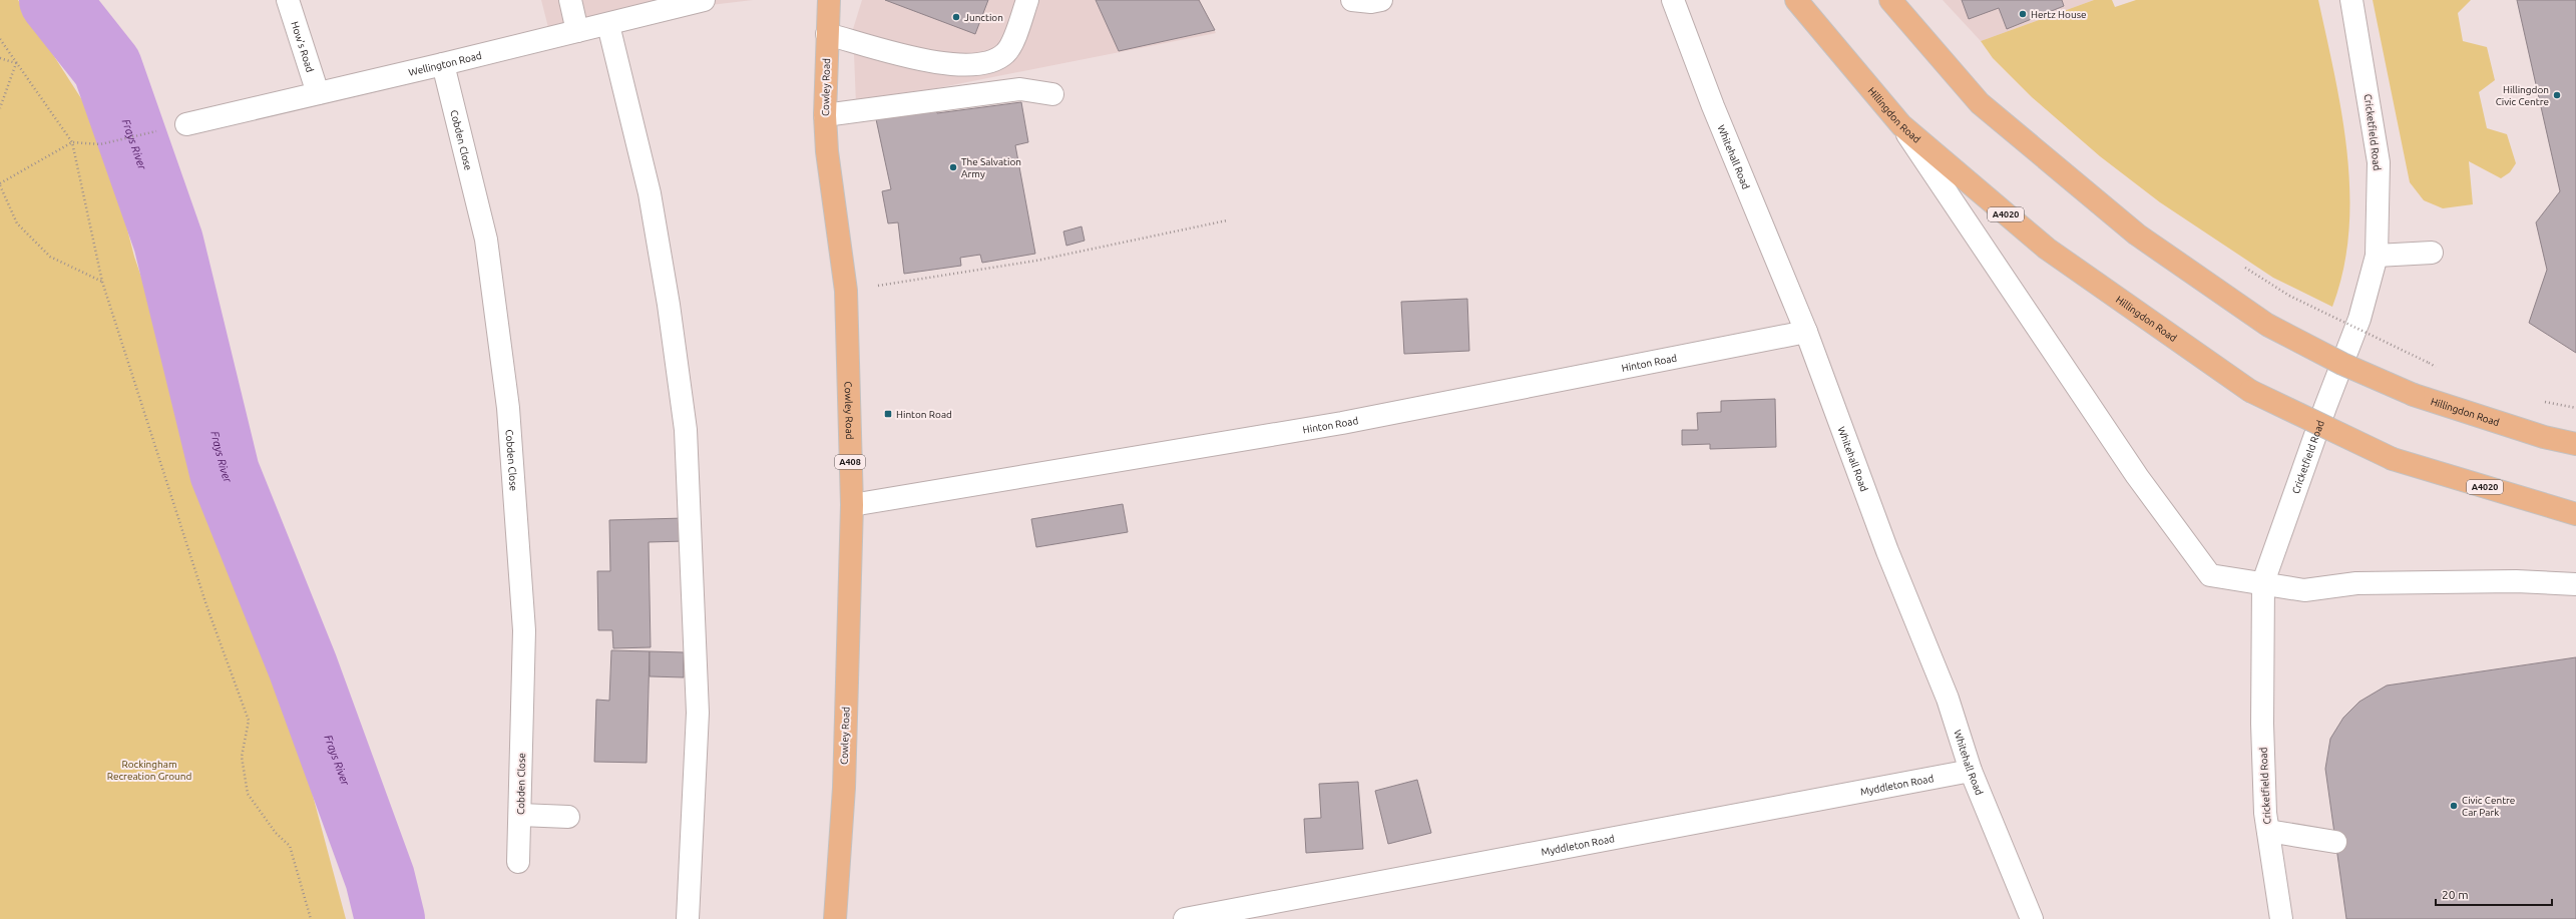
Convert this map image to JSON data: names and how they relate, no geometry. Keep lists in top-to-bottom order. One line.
{"streets":{"main road":["Cowley Road","Hillingdon Road","A4020","A408"],"street":["How's Road","Wellington Road","Cricketfield Road","Cobden Close","Whitehall Road","Hinton Road","Myddleton Road"]},"crossings":[["How's Road","Wellington Road"],["Wellington Road","Cobden Close"],["Cowley Road","Hinton Road"],["Whitehall Road","Hinton Road"],["Whitehall Road","Myddleton Road"]],"water":["Frays River"],"parks":["Rockingham Recreation Ground"],"places":{"other":["Hertz House","Junction","Hillingdon Civic Centre","The Salvation Army","Civic Centre Car Park"],"transit":["Hinton Road"]},"scale_bar":"20 m"}
